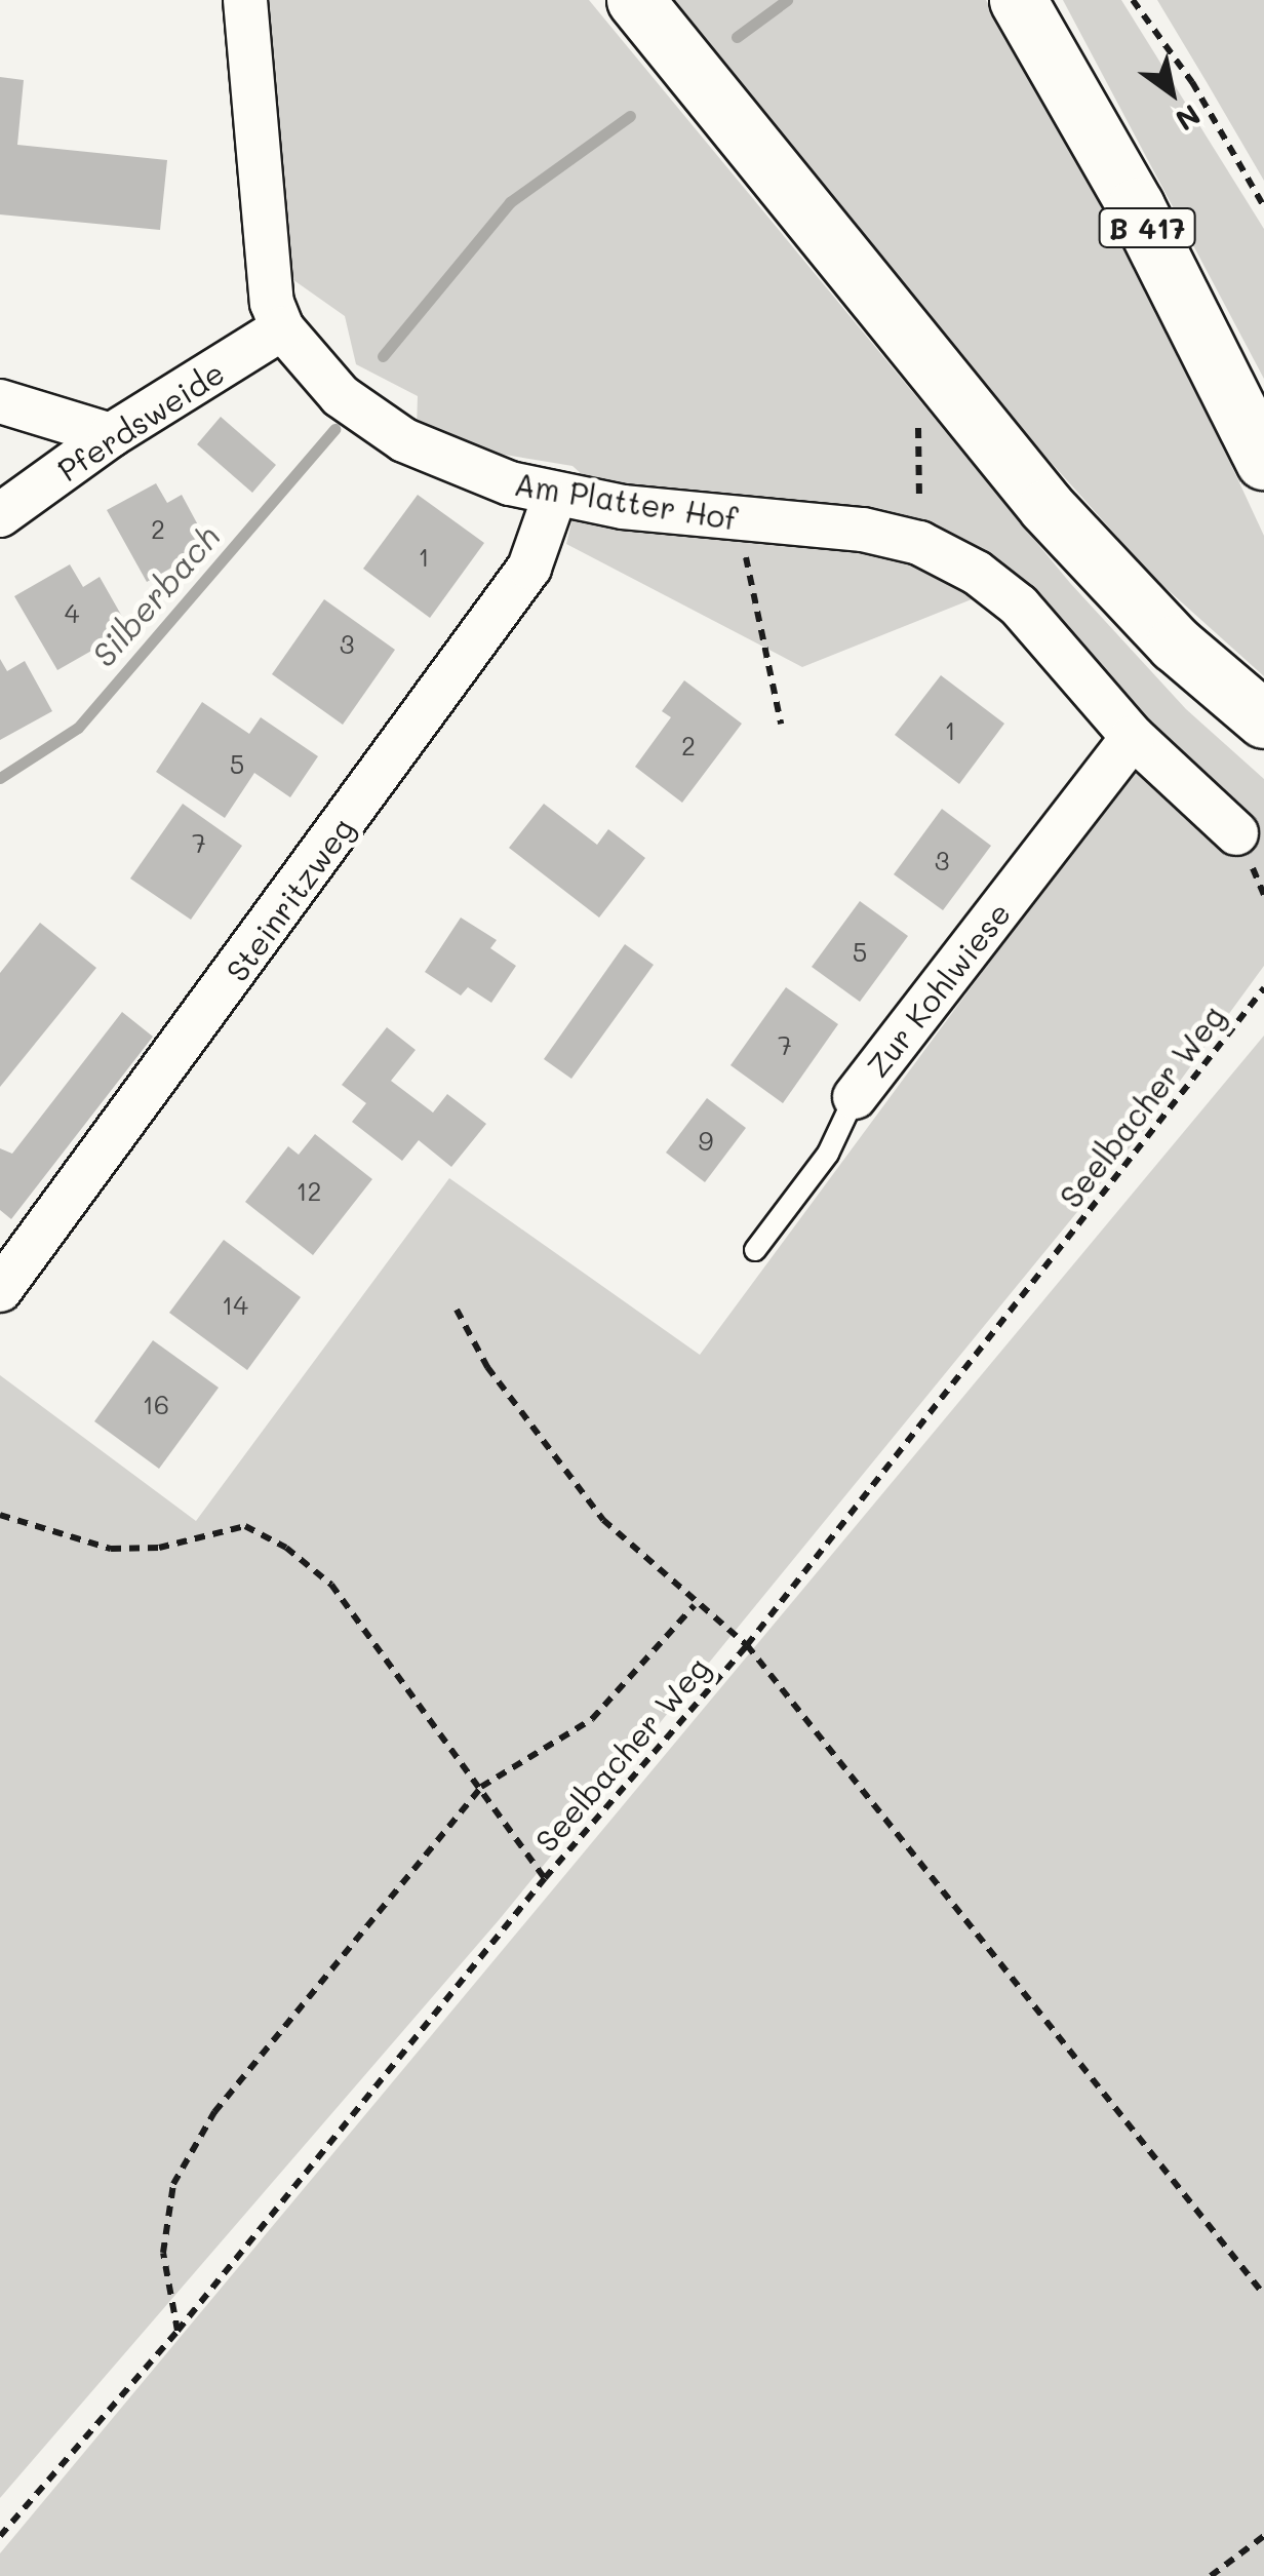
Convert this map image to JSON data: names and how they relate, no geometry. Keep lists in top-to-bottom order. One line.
{"streets":{"street":["B 417","Pferdsweide","Am Platter Hof","Steinritzweg","Zur Kohlwiese"],"path":["Seelbacher Weg"]},"crossings":[["Pferdsweide","Am Platter Hof"],["Am Platter Hof","Steinritzweg"],["Am Platter Hof","Zur Kohlwiese"]],"water":["Silberbach"],"house_numbers":["2","1","4","3","1","2","5","7","3","5","7","9","12","14","16"],"north":"bottom right"}
